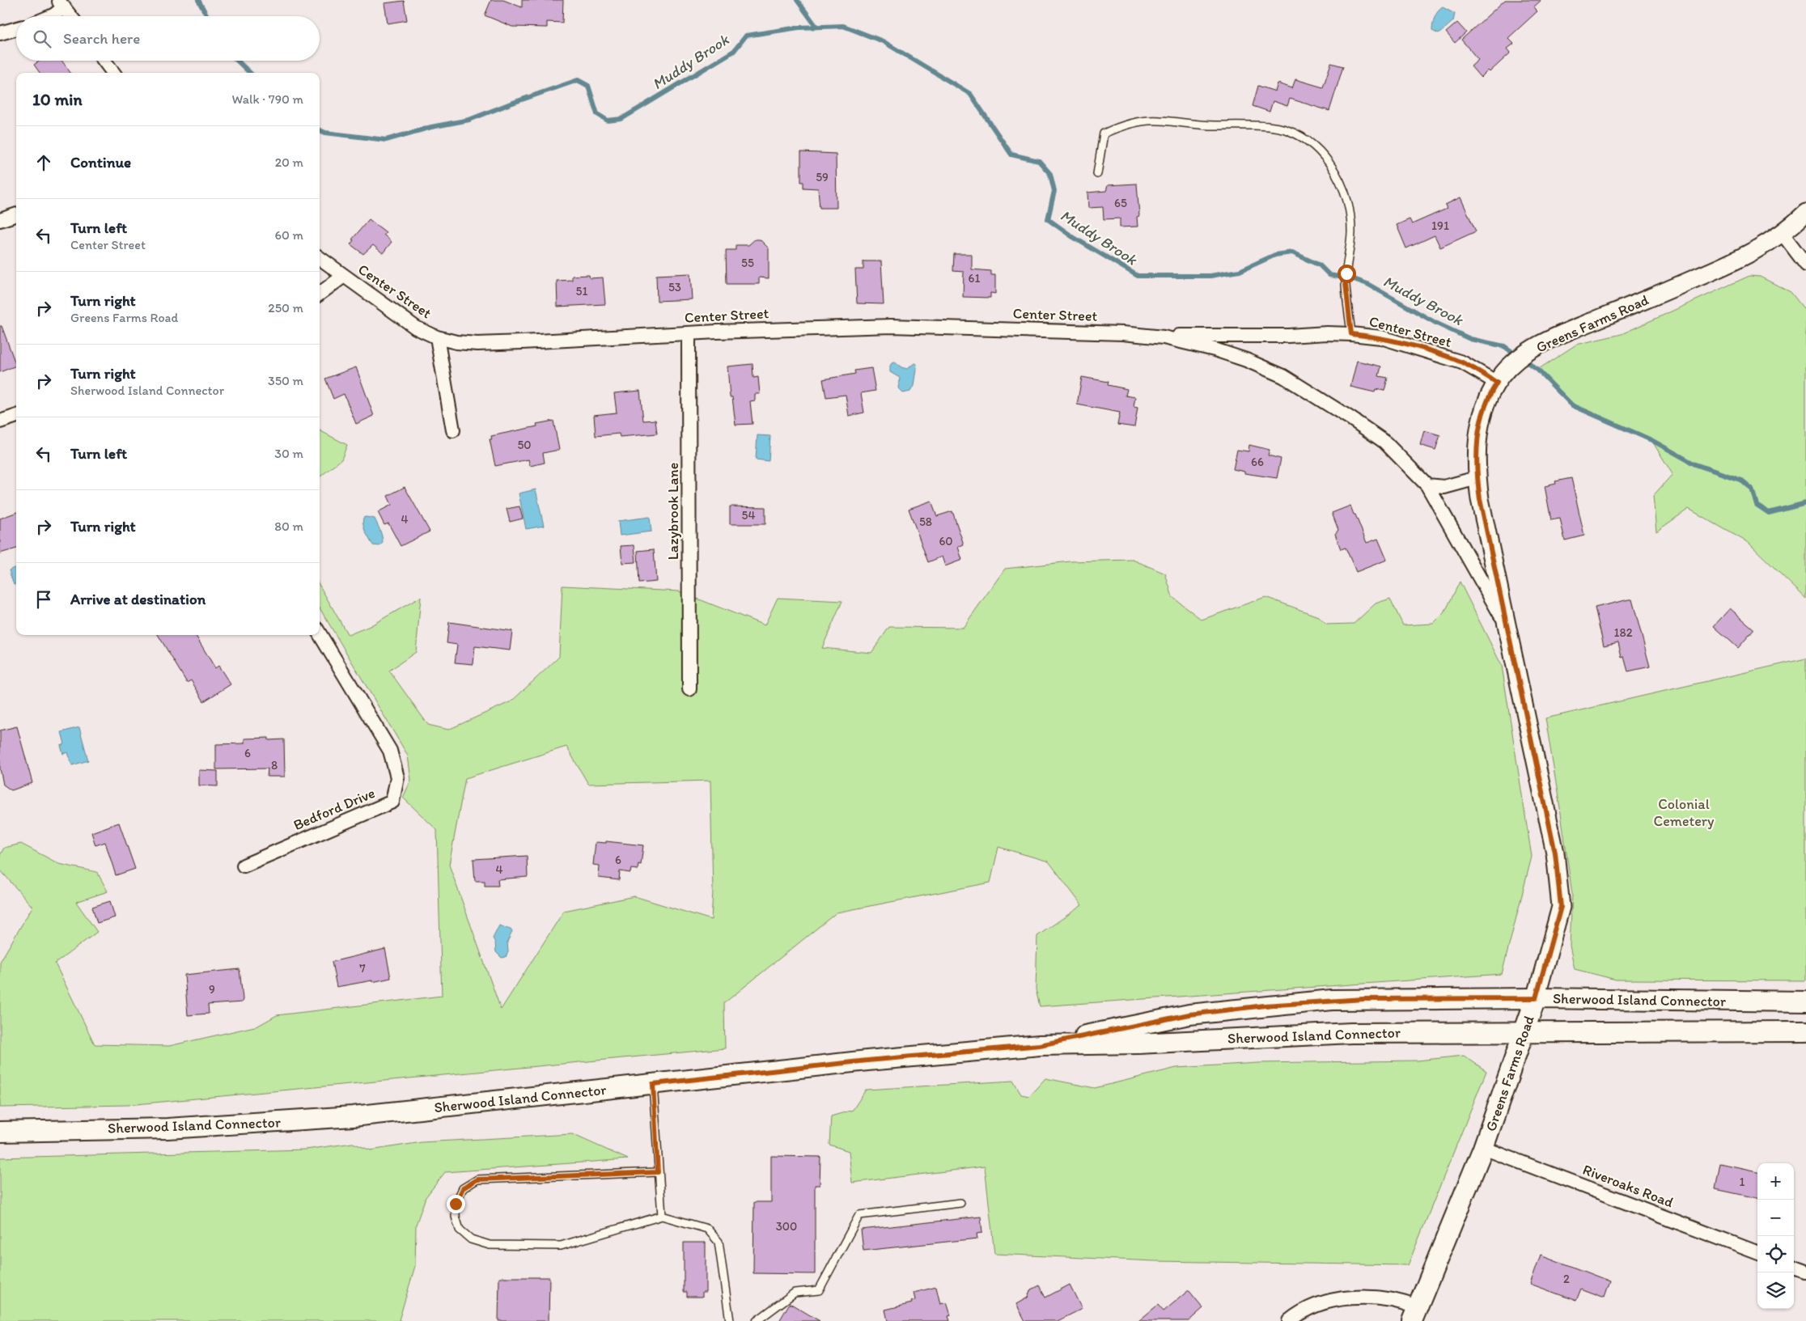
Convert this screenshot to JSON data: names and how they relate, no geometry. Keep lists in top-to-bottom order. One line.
{"streets":{"main road":["Greens Farms Road","Sherwood Island Connector"],"street":["Center Street","Lazybrook Lane","Bedford Drive","Riveroaks Road"]},"crossings":[["Center Street","Greens Farms Road"],["Center Street","Lazybrook Lane"],["Greens Farms Road","Sherwood Island Connector"],["Greens Farms Road","Riveroaks Road"]],"water":["Muddy Brook"],"parks":["Colonial Cemetery"],"house_numbers":["59","65","191","55","61","53","51","50","66","54","4","58","60","182","6","8","6","4","7","9","1","300","2"],"page":{"search":"Search here","heading":["10 min","Walk · 790 m"],"list":[["Continue","20 m"],["Turn left","Center Street","60 m"],["Turn right","Greens Farms Road","250 m"],["Turn right","Sherwood Island Connector","350 m"],["Turn left","30 m"],["Turn right","80 m"],"Arrive at destination"],"map_buttons":["+","−"]}}
